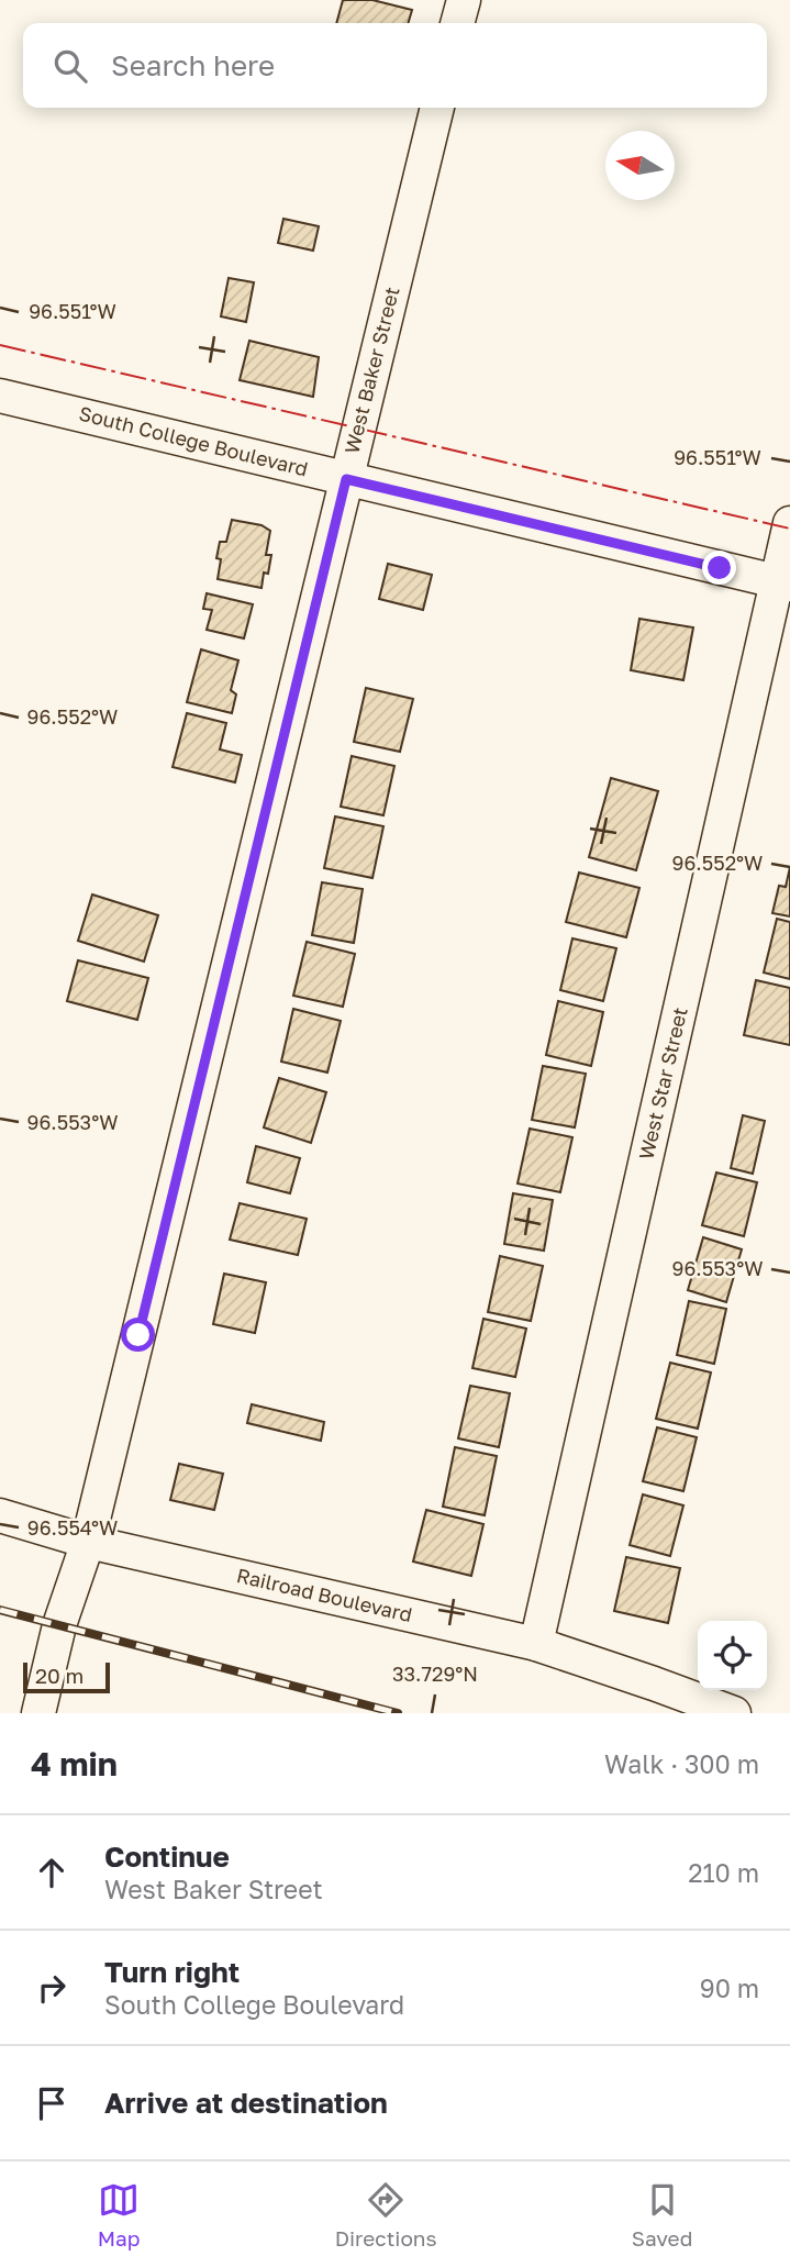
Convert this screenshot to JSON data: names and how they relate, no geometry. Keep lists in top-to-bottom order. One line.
{"streets":{"street":["West Baker Street","South College Boulevard","West Star Street","Railroad Boulevard"]},"crossings":[["West Baker Street","South College Boulevard"],["West Baker Street","Railroad Boulevard"],["South College Boulevard","West Star Street"],["West Star Street","Railroad Boulevard"]],"scale_bar":"20 m","north":"left","page":{"search":"Search here","scale":"20 m","heading":["4 min","Walk · 300 m"],"list":[["Continue","West Baker Street","210 m"],["Turn right","South College Boulevard","90 m"],"Arrive at destination"],"nav":["Map","Directions","Saved"]},"coordinates":["96.551°W","96.552°W","96.553°W","96.554°W","33.729°N"]}
